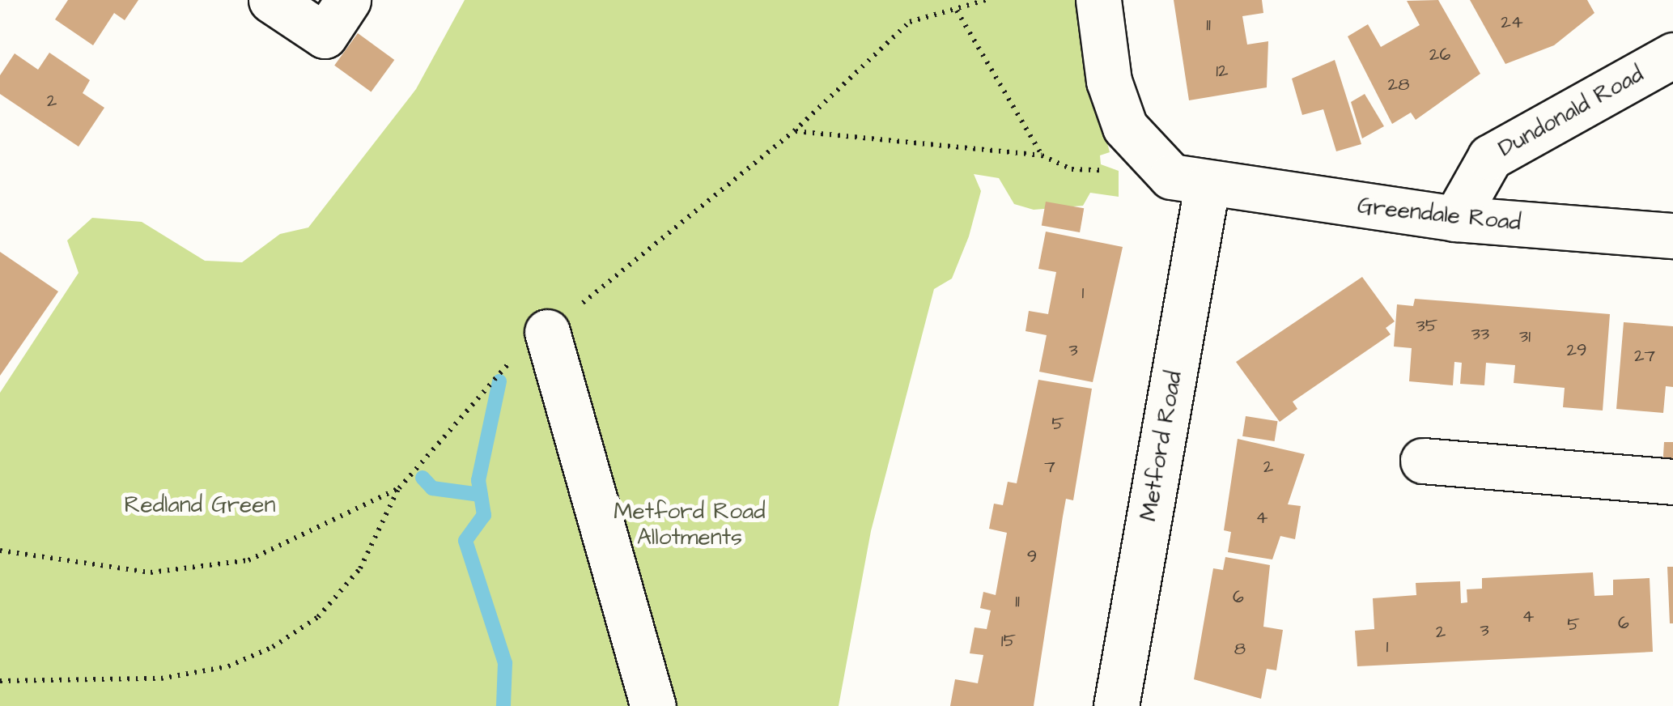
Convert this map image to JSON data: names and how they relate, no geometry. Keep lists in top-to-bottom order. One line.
{"streets":{"street":["Dundonald Road","Greendale Road","Metford Road"]},"crossings":[["Dundonald Road","Greendale Road"],["Greendale Road","Metford Road"]],"parks":["Redland Green","Metford Road Allotments"],"house_numbers":["24","11","26","12","28","2","1","35","33","31","3","29","27","5","7","2","4","9","6","11","4","6","5","3","2","15","1","8"]}
